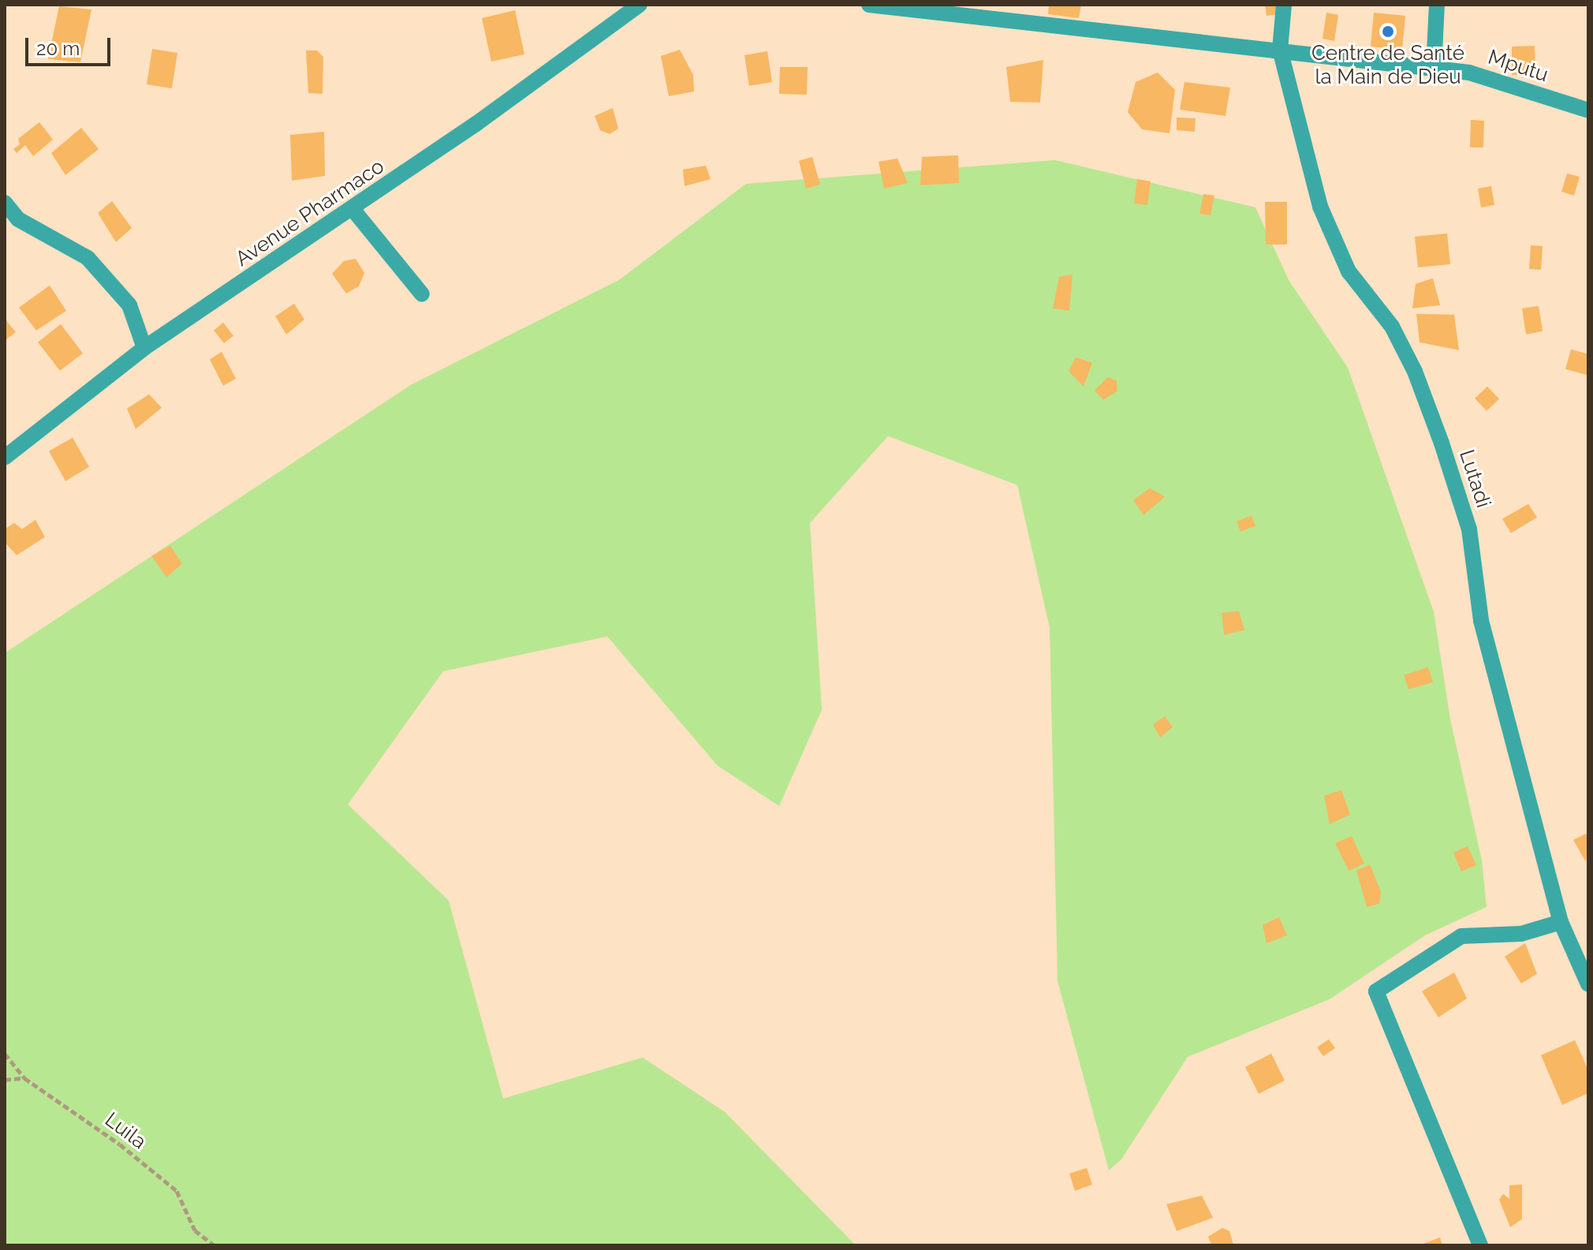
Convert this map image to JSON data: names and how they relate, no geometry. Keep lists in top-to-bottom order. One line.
{"streets":{"street":["Mputu","Avenue Pharmaco","Lutadi"],"path":["Luila"]},"crossings":[["Mputu","Lutadi"]],"places":["Centre de Santé la Main de Dieu"],"scale_bar":"20 m"}
